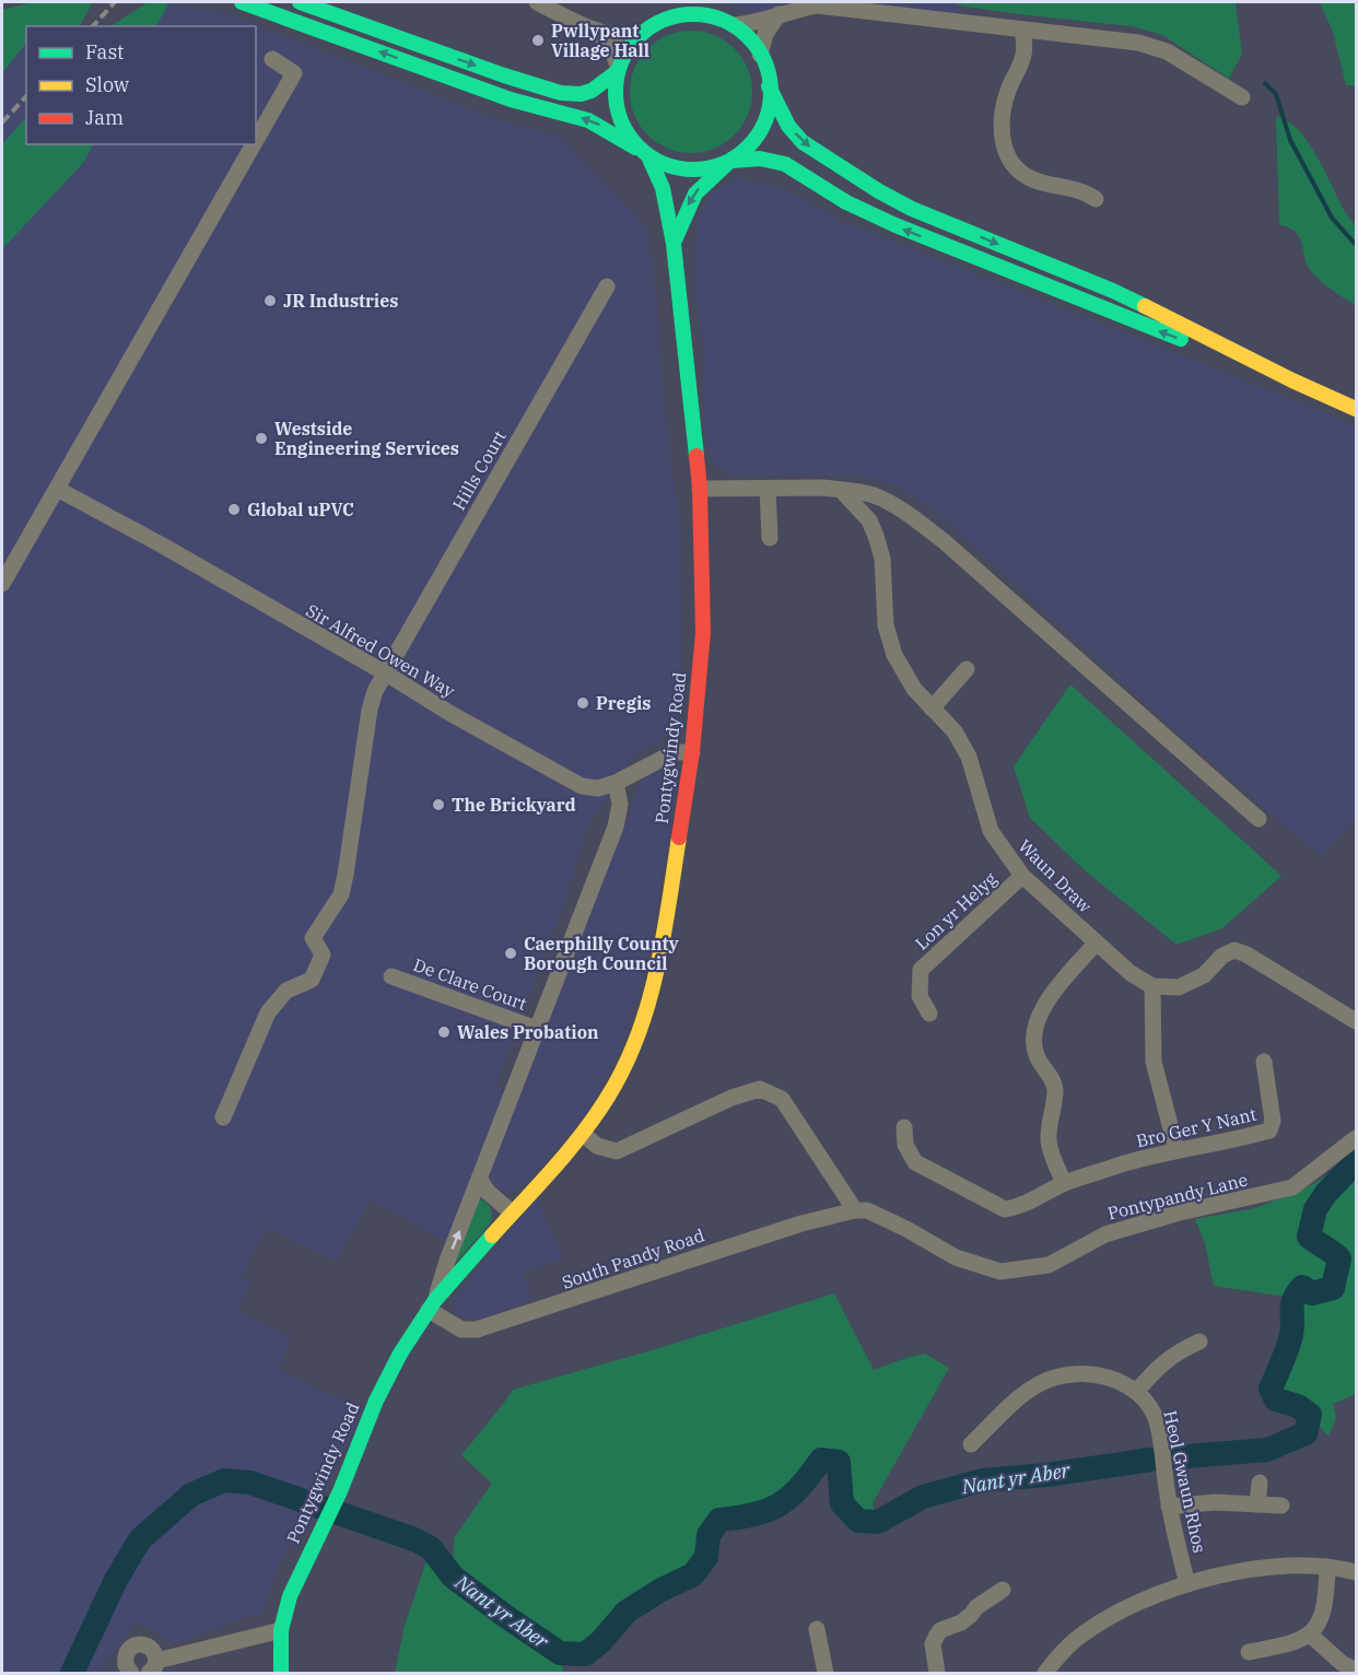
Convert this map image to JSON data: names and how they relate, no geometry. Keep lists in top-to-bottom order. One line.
{"streets":{"main road":["Pontygwindy Road"],"street":["Hills Court","Sir Alfred Owen Way","Waun Draw","Lon yr Helyg","De Clare Court","Bro Ger Y Nant","Pontypandy Lane","South Pandy Road","Heol Gwaun Rhos"]},"crossings":[["Hills Court","Sir Alfred Owen Way"],["Sir Alfred Owen Way","Pontygwindy Road"],["Pontygwindy Road","De Clare Court"],["Pontygwindy Road","South Pandy Road"],["Waun Draw","Lon yr Helyg"],["Pontypandy Lane","South Pandy Road"]],"water":["Nant yr Aber"],"places":["Pwllypant Village Hall","JR Industries","Westside Engineering Services","Global uPVC","Pregis","The Brickyard","Caerphilly County Borough Council","Wales Probation"],"legend":["Fast","Slow","Jam"]}
